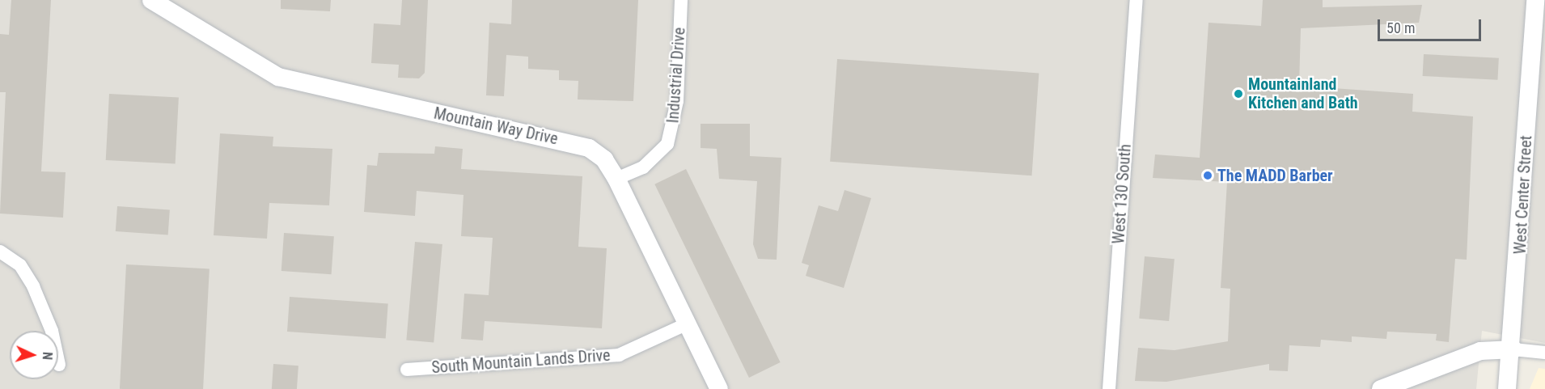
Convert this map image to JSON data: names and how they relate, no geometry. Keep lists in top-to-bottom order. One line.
{"streets":{"street":["Industrial Drive","Mountain Way Drive","West 130 South","West Center Street","South Mountain Lands Drive"]},"crossings":[["Industrial Drive","Mountain Way Drive"],["Mountain Way Drive","South Mountain Lands Drive"]],"places":["Mountainland Kitchen and Bath","The MADD Barber"],"scale_bar":"50 m","north":"right"}
